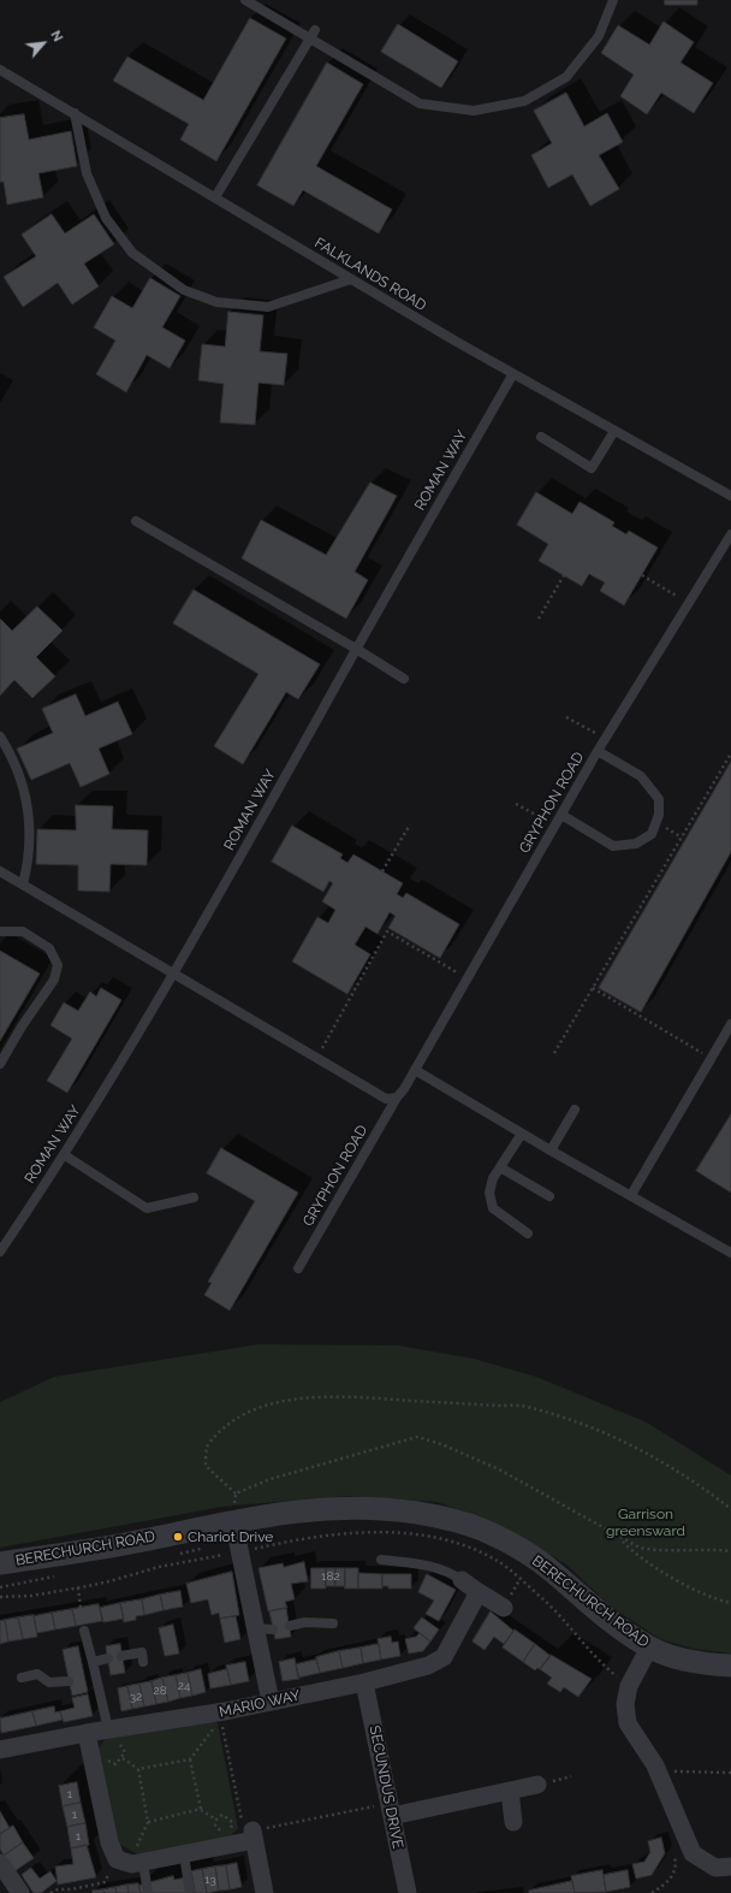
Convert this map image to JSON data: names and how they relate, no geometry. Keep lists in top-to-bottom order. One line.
{"streets":{"street":["BERECHURCH ROAD","MARIO WAY","SECUNDUS DRIVE"],"lane":["FALKLANDS ROAD","ROMAN WAY","GRYPHON ROAD"]},"crossings":[["FALKLANDS ROAD","ROMAN WAY"],["MARIO WAY","SECUNDUS DRIVE"]],"parks":["Garrison greensward"],"places":["Chariot Drive"],"house_numbers":["182","24","28","32","1","1","1","13"],"north":"top right"}
